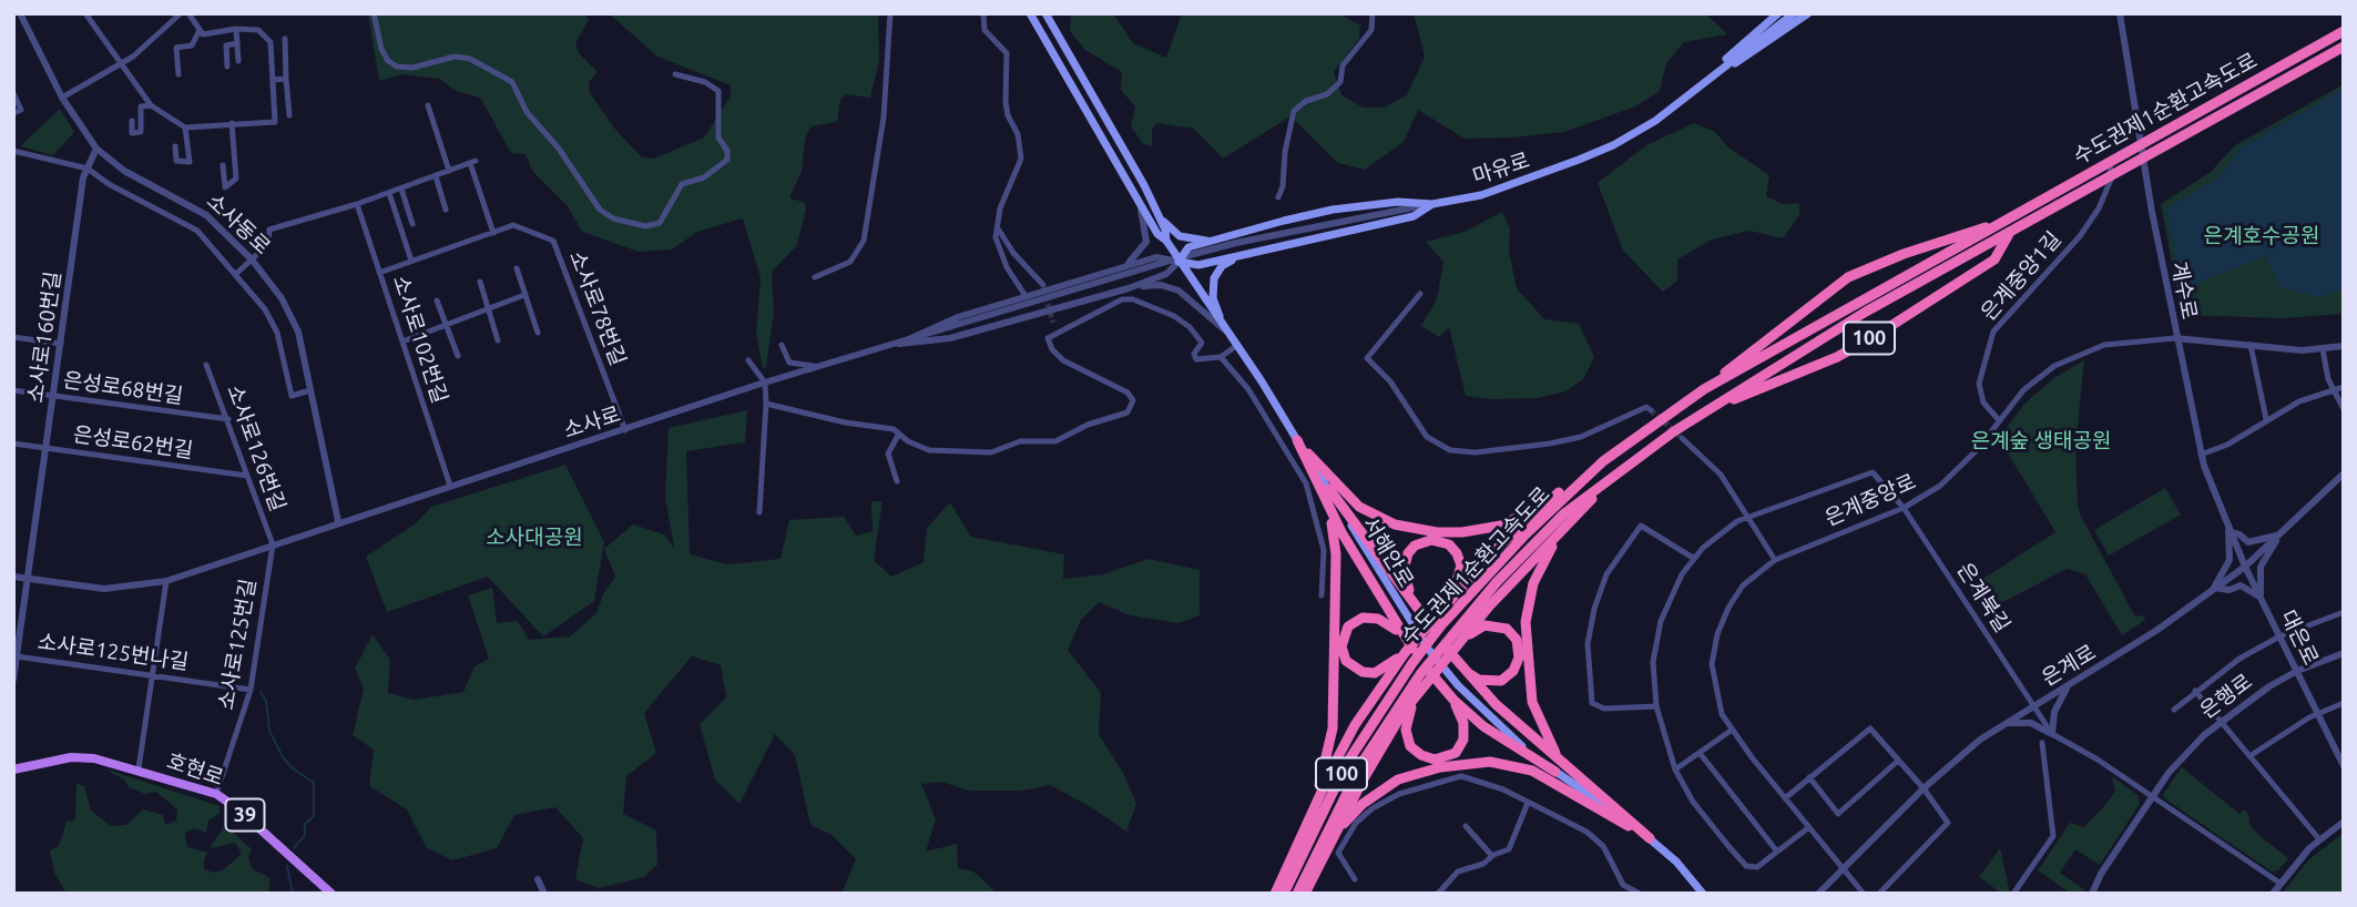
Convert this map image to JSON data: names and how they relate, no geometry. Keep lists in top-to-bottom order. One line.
{"streets":{"highway":["수도권제1순환고속도로","100"],"main road":["마유로","서해안로","호현로","39"],"street":["소사동로","은계중앙1길","계수로","소사로78번길","소사로160번길","소사로102번길","은성로68번길","소사로","은성로62번길","소사로126번길","은계중앙로","은계북길","대은로","소사로125번길","소사로125번나길","은계로","은행로"]},"crossings":[["마유로","서해안로"],["소사동로","소사로160번길"],["소사동로","소사로"],["은계중앙1길","은계중앙로"],["계수로","은계중앙로"],["계수로","대은로"],["계수로","은계로"],["소사로78번길","소사로102번길"],["소사로78번길","소사로"],["소사로160번길","은성로68번길"],["소사로160번길","소사로"],["소사로160번길","은성로62번길"],["소사로160번길","소사로125번나길"],["소사로102번길","소사로"],["은성로68번길","소사로126번길"],["소사로","소사로126번길"],["소사로","소사로125번길"],["은성로62번길","소사로126번길"],["소사로126번길","소사로125번길"],["은계중앙로","은계북길"],["은계중앙로","은계로"],["은계북길","은계로"],["대은로","은계로"],["대은로","은행로"],["소사로125번길","소사로125번나길"],["소사로125번길","호현로"]],"parks":["은계호수공원","은계숲 생태공원","소사대공원"]}
